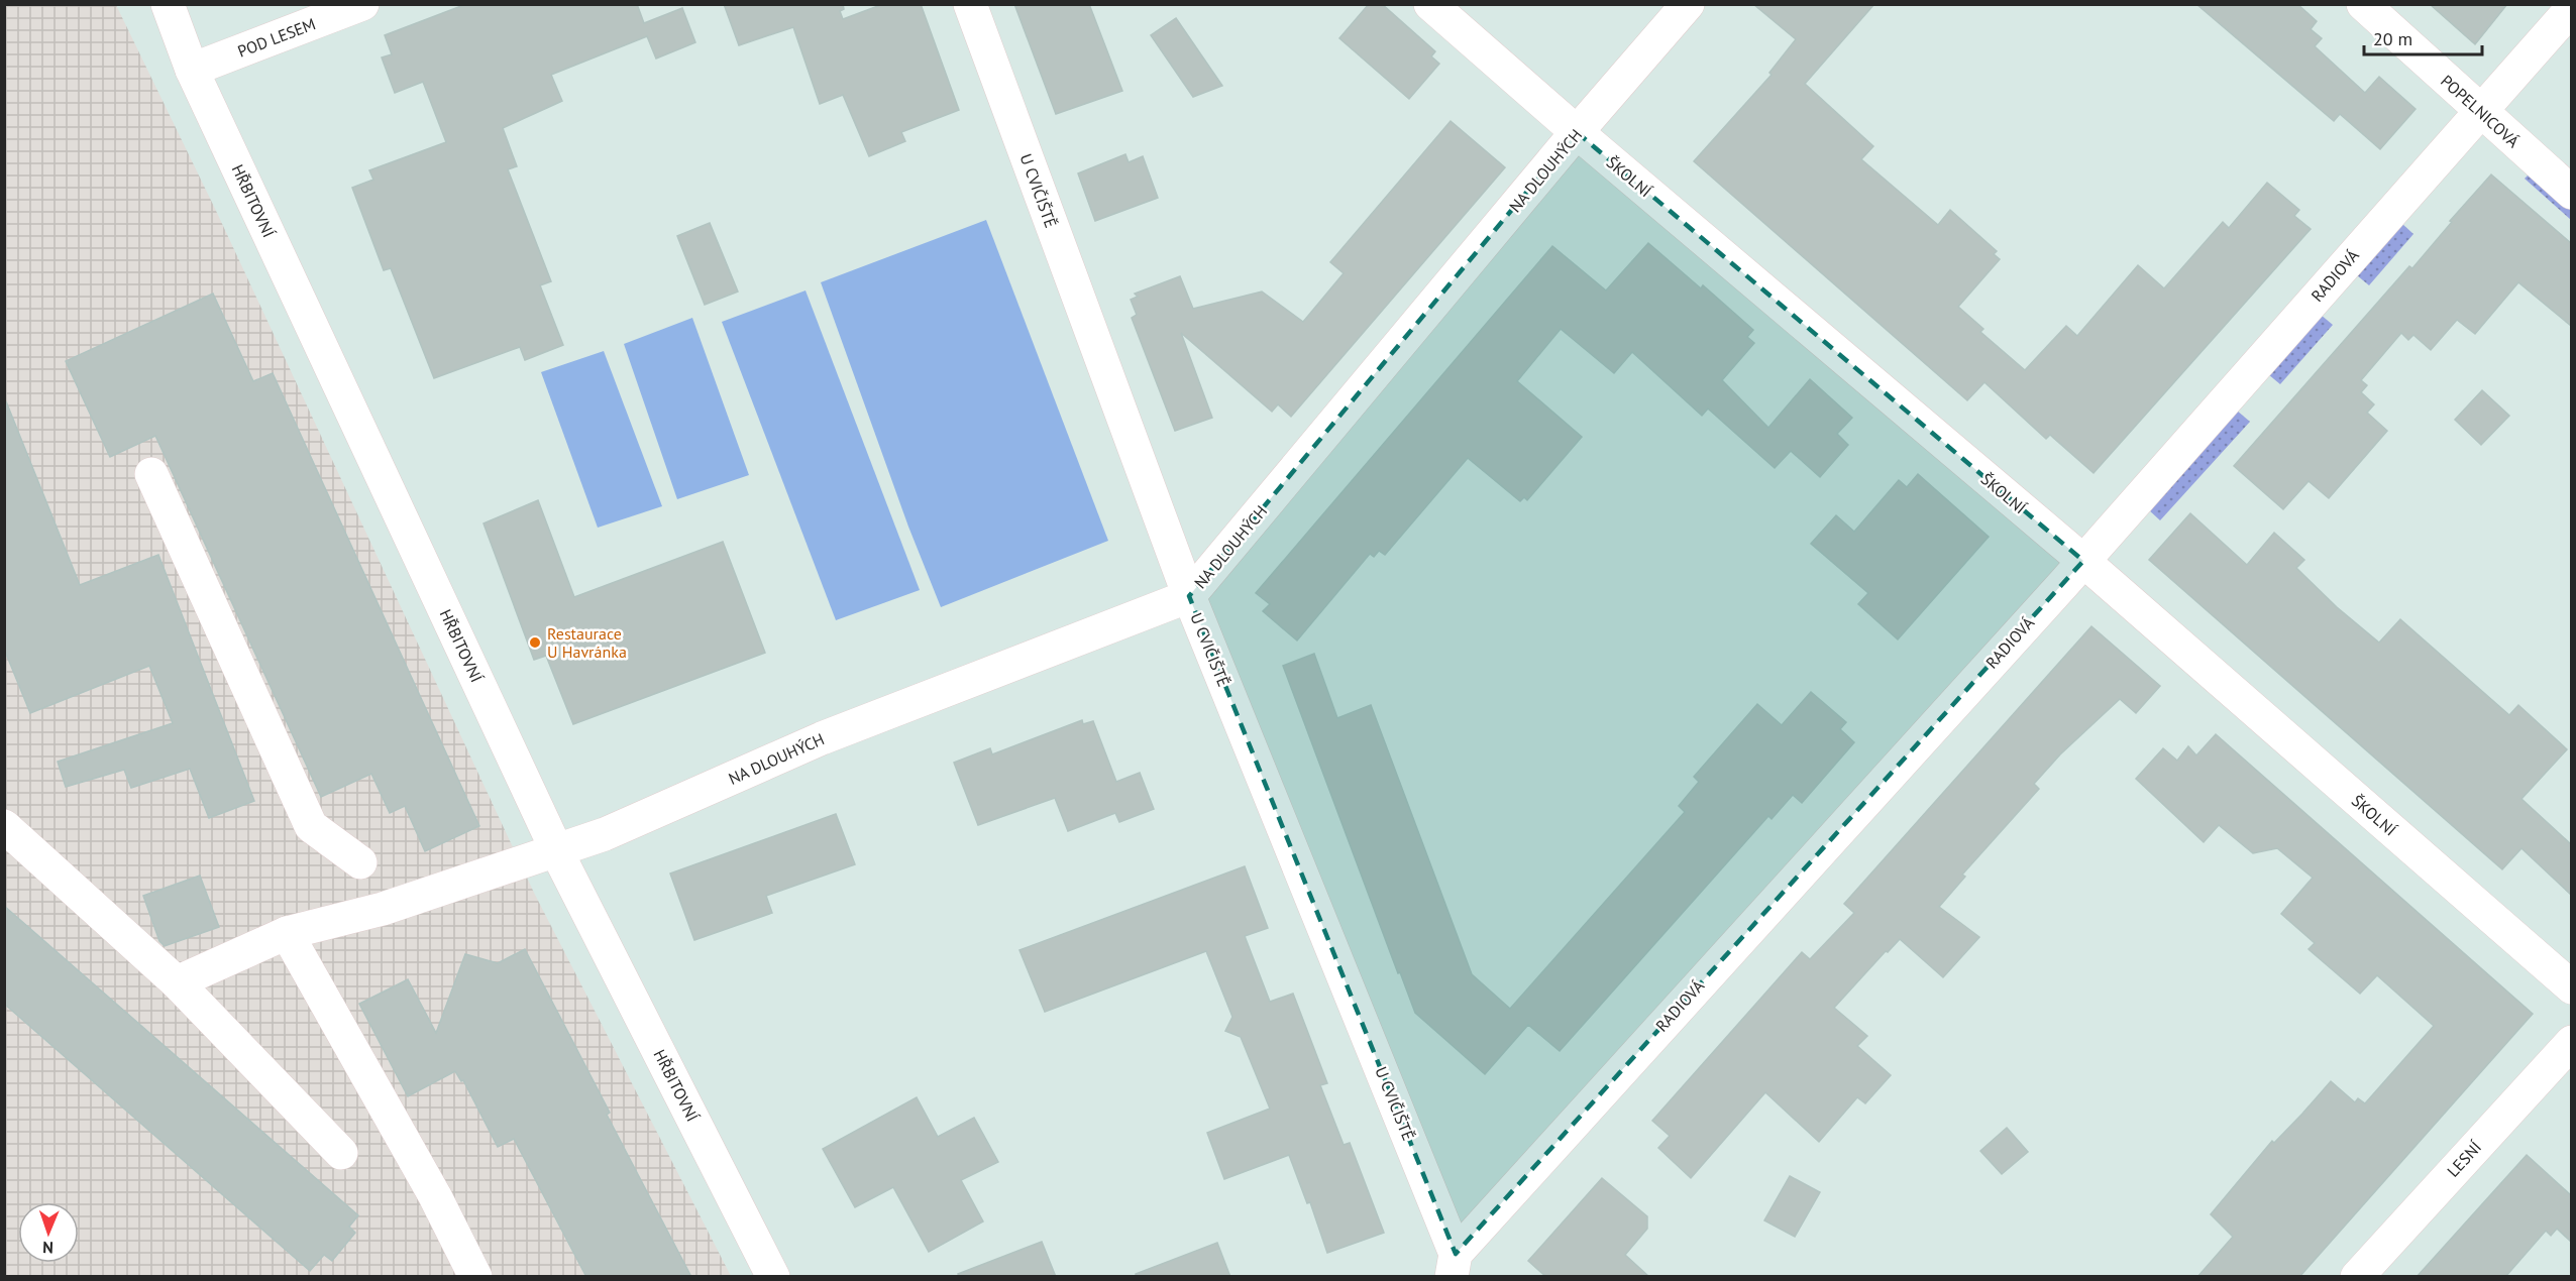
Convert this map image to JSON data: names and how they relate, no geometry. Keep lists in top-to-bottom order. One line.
{"streets":{"street":["POD LESEM","POPELNICOVÁ","NA DLOUHÝCH","ŠKOLNÍ","U CVIČIŠTĚ","HŘBITOVNÍ","RADIOVÁ","LESNÍ"]},"crossings":[["POD LESEM","HŘBITOVNÍ"],["POPELNICOVÁ","RADIOVÁ"],["NA DLOUHÝCH","ŠKOLNÍ"],["NA DLOUHÝCH","U CVIČIŠTĚ"],["NA DLOUHÝCH","HŘBITOVNÍ"],["ŠKOLNÍ","RADIOVÁ"],["U CVIČIŠTĚ","RADIOVÁ"]],"places":["Restaurace U Havránka"],"scale_bar":"20 m","north":"bottom"}
